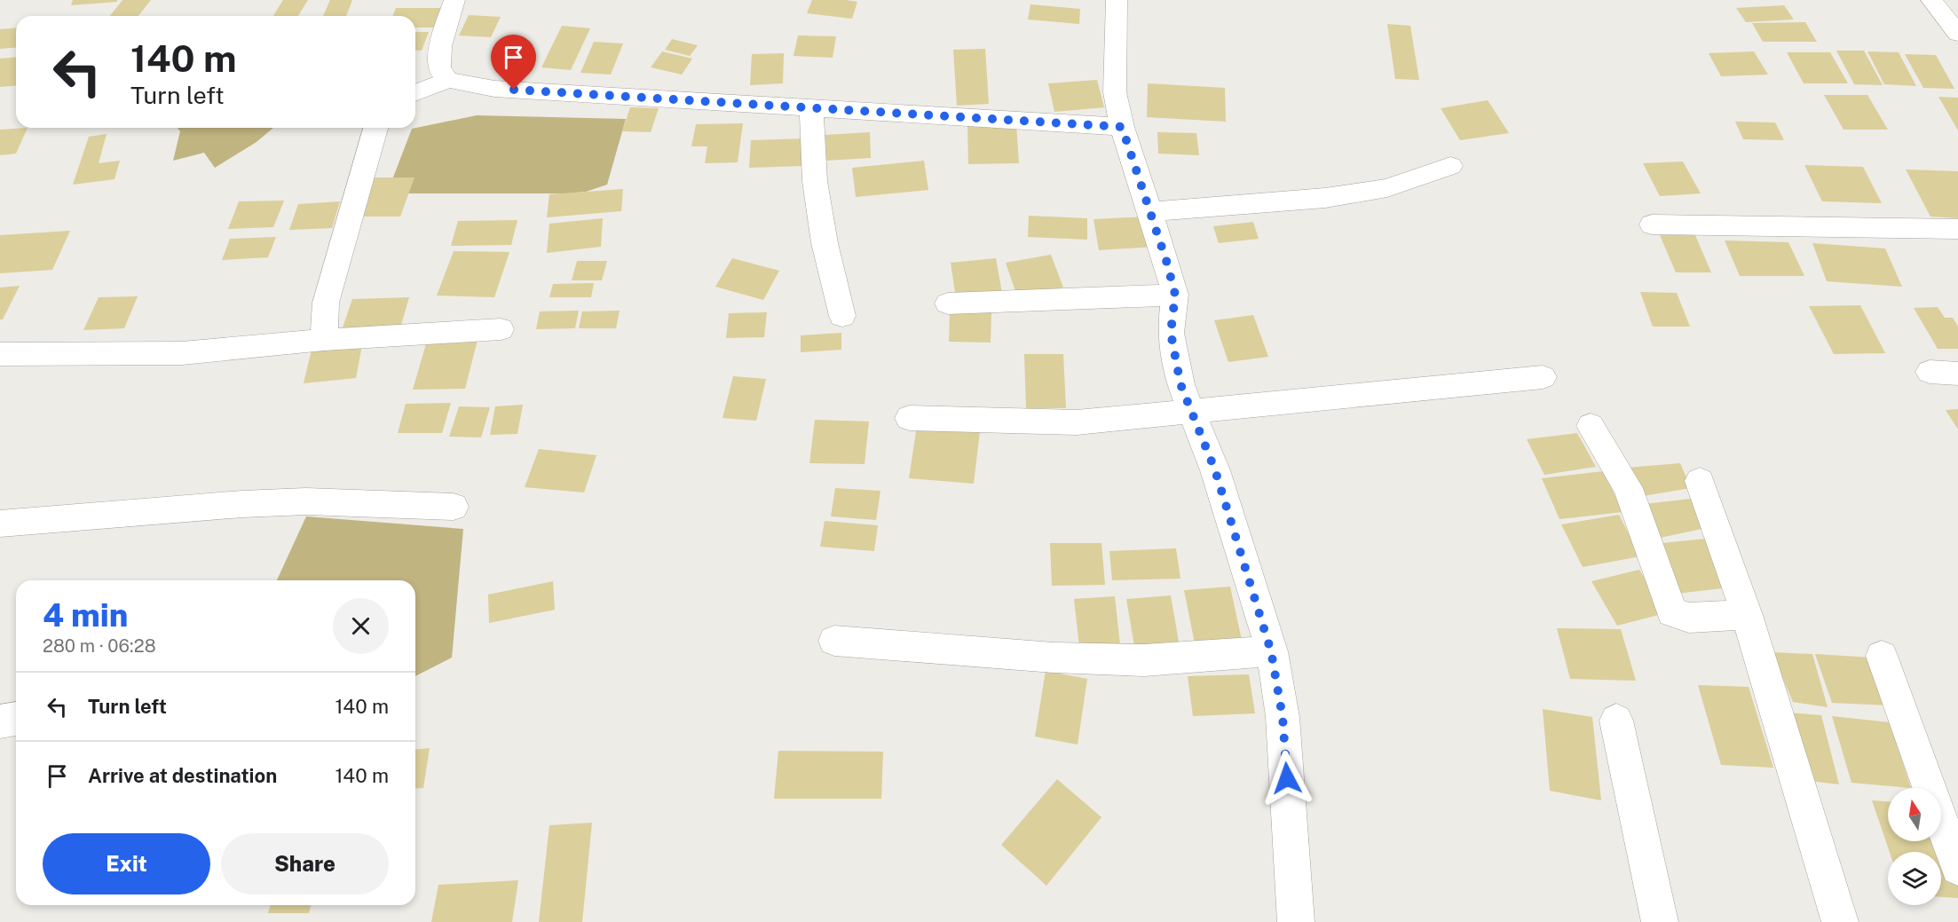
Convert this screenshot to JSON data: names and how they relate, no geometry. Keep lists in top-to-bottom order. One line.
{"north":"top","page":{"turn":["140 m","Turn left"],"heading":["4 min","280 m · 06:28"],"list":[{"name":"Turn left","value":"140 m"},{"name":"Arrive at destination","value":"140 m"}],"buttons":["Exit","Share"]}}
